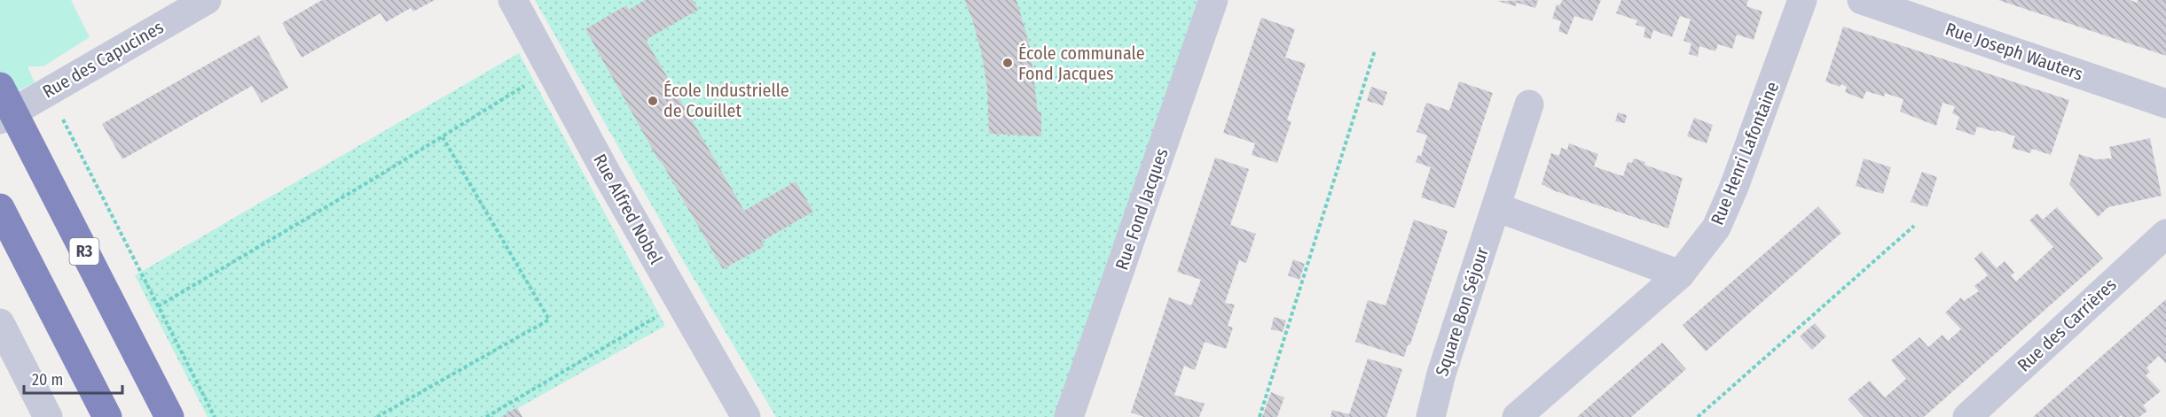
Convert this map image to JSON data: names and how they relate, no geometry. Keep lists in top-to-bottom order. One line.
{"streets":{"highway":["R3"],"street":["Rue Joseph Wauters","Rue des Capucines","Rue Henri Lafontaine","Rue Alfred Nobel","Rue Fond Jacques","Square Bon Séjour","Rue des Carrières"]},"places":["École communale Fond Jacques","École Industrielle de Couillet"],"scale_bar":"20 m"}
